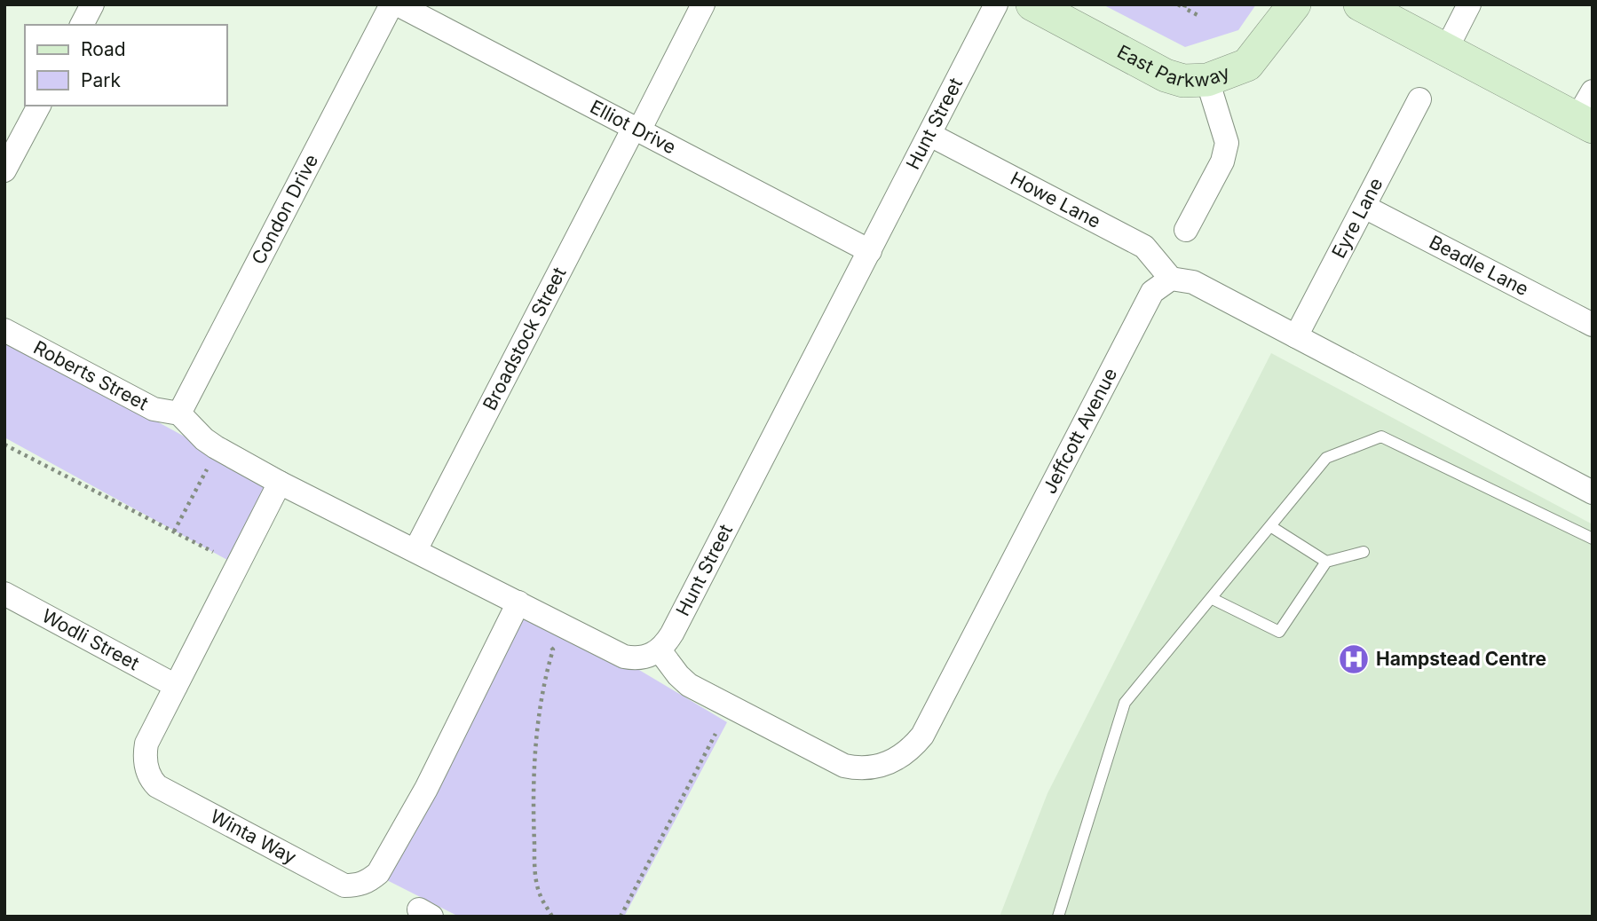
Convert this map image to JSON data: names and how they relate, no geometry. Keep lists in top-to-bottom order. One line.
{"streets":{"street":["East Parkway","Hunt Street","Elliot Drive","Howe Lane","Condon Drive","Eyre Lane","Beadle Lane","Broadstock Street","Roberts Street","Jeffcott Avenue","Wodli Street","Winta Way"]},"crossings":[["Hunt Street","Elliot Drive"],["Hunt Street","Howe Lane"],["Hunt Street","Jeffcott Avenue"],["Elliot Drive","Broadstock Street"],["Howe Lane","Jeffcott Avenue"],["Condon Drive","Roberts Street"],["Eyre Lane","Beadle Lane"],["Wodli Street","Winta Way"]],"places":{"hospital":["Hampstead Centre"]},"legend":["Road","Park"]}
